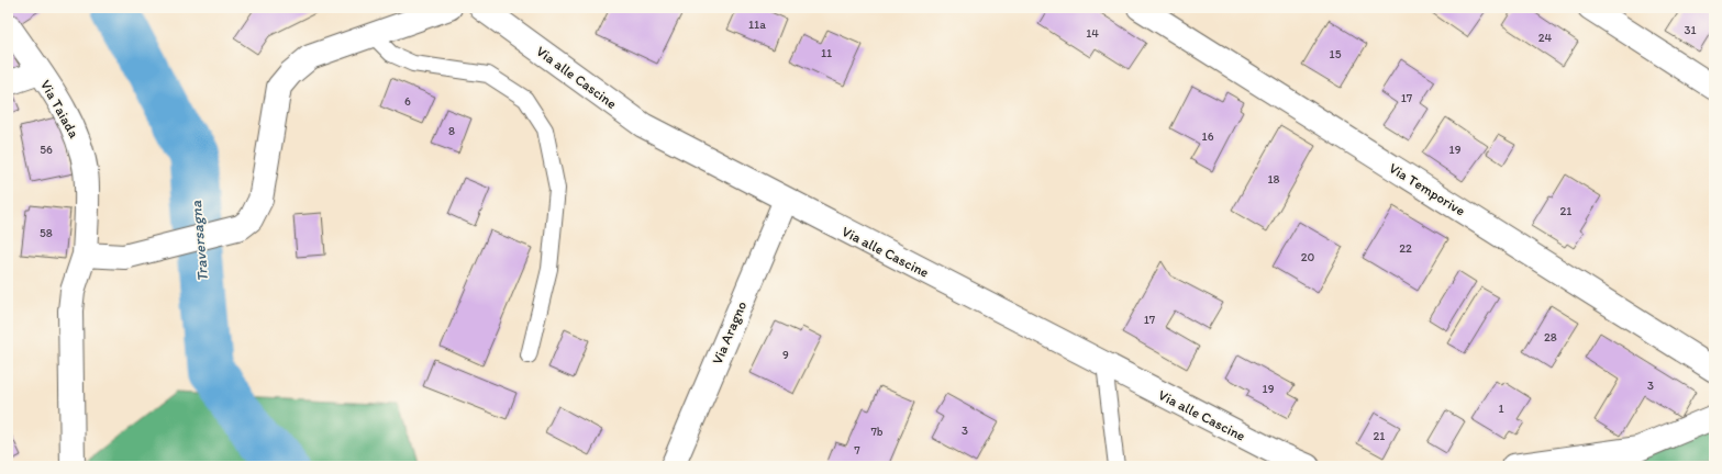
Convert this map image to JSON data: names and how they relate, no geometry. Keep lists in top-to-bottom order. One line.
{"streets":{"street":["Via alle Cascine","Via Taiada","Via Temporive","Via Aragno"]},"crossings":[["Via alle Cascine","Via Aragno"]],"water":["Traversagna"],"house_numbers":["11a","31","14","24","11","15","17","6","8","16","56","19","18","21","58","22","20","17","28","9","3","19","1","3","7b","21","7"]}
